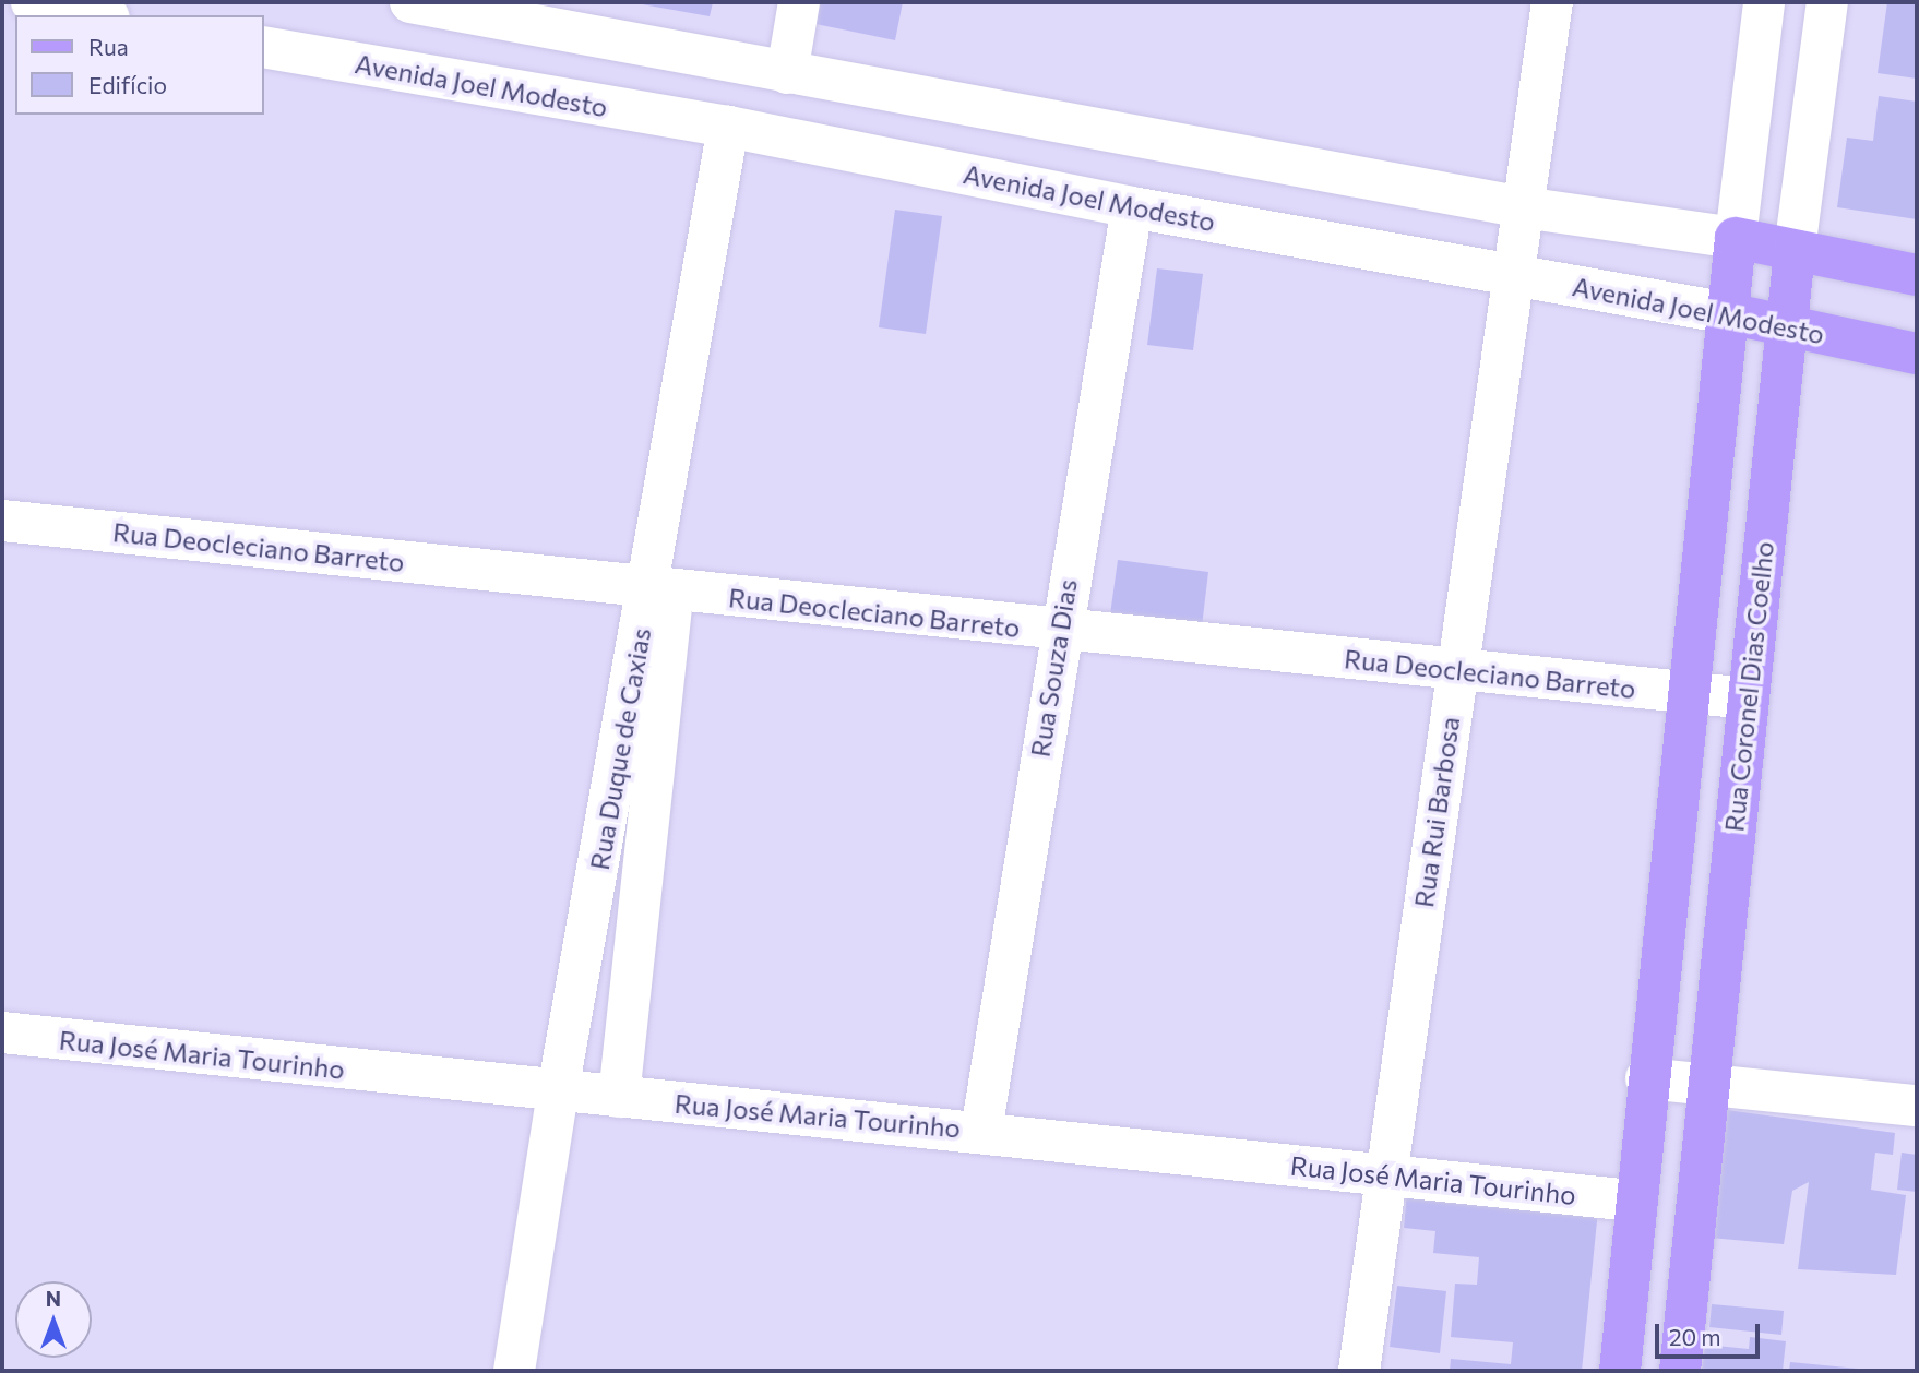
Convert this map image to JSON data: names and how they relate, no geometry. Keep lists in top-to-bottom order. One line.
{"streets":{"main road":["Avenida Joel Modesto","Rua Coronel Dias Coelho"],"street":["Rua Deocleciano Barreto","Rua Souza Dias","Rua Duque de Caxias","Rua Rui Barbosa","Rua José Maria Tourinho"]},"crossings":[["Avenida Joel Modesto","Rua Souza Dias"],["Avenida Joel Modesto","Rua Coronel Dias Coelho"],["Avenida Joel Modesto","Rua Duque de Caxias"],["Avenida Joel Modesto","Rua Rui Barbosa"],["Rua Deocleciano Barreto","Rua Souza Dias"],["Rua Deocleciano Barreto","Rua Coronel Dias Coelho"],["Rua Deocleciano Barreto","Rua Duque de Caxias"],["Rua Deocleciano Barreto","Rua Rui Barbosa"],["Rua Souza Dias","Rua José Maria Tourinho"],["Rua Duque de Caxias","Rua José Maria Tourinho"],["Rua Rui Barbosa","Rua José Maria Tourinho"]],"legend":["Rua","Edifício"],"scale_bar":"20 m","north":"top"}
